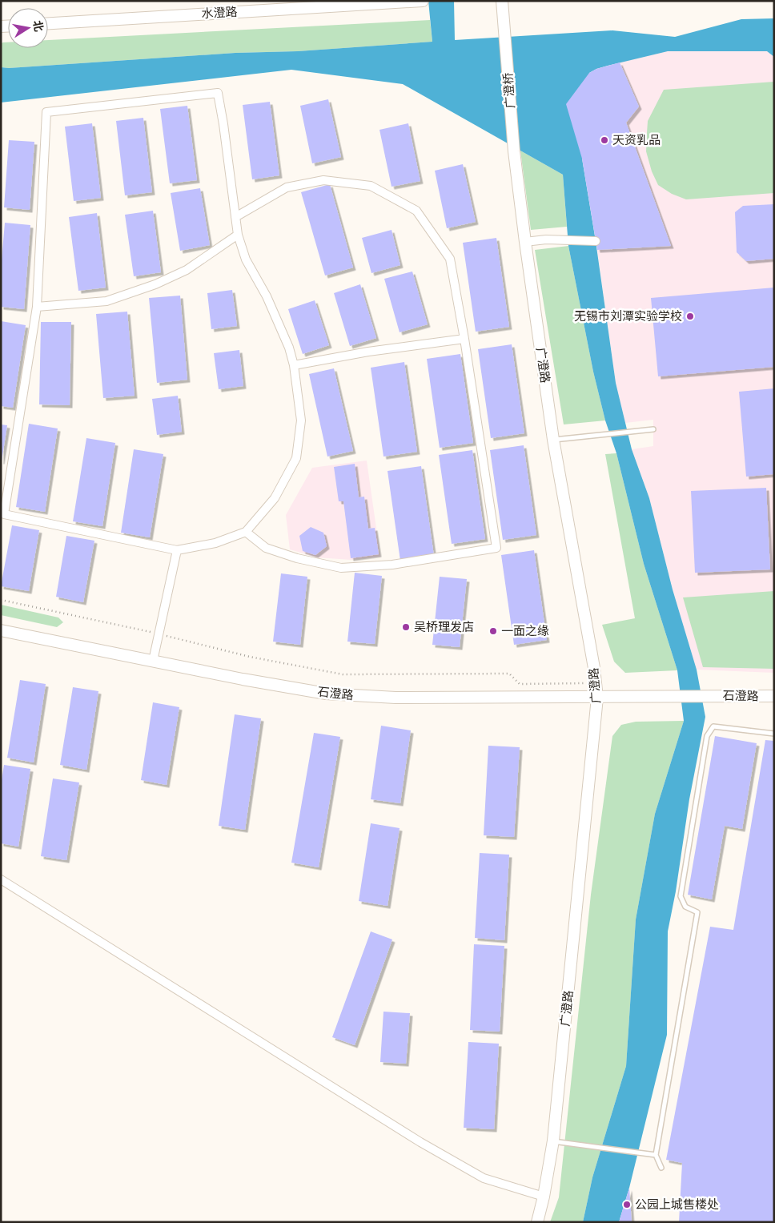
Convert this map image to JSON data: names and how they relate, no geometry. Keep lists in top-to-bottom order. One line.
{"streets":{"street":["水澄路","广澄桥","广澄路","石澄路"]},"crossings":[["广澄桥","广澄路"],["广澄路","石澄路"]],"places":["天资乳品","无锡市刘潭实验学校","吴桥理发店","一面之缘","公园上城售楼处"],"north":"right"}
